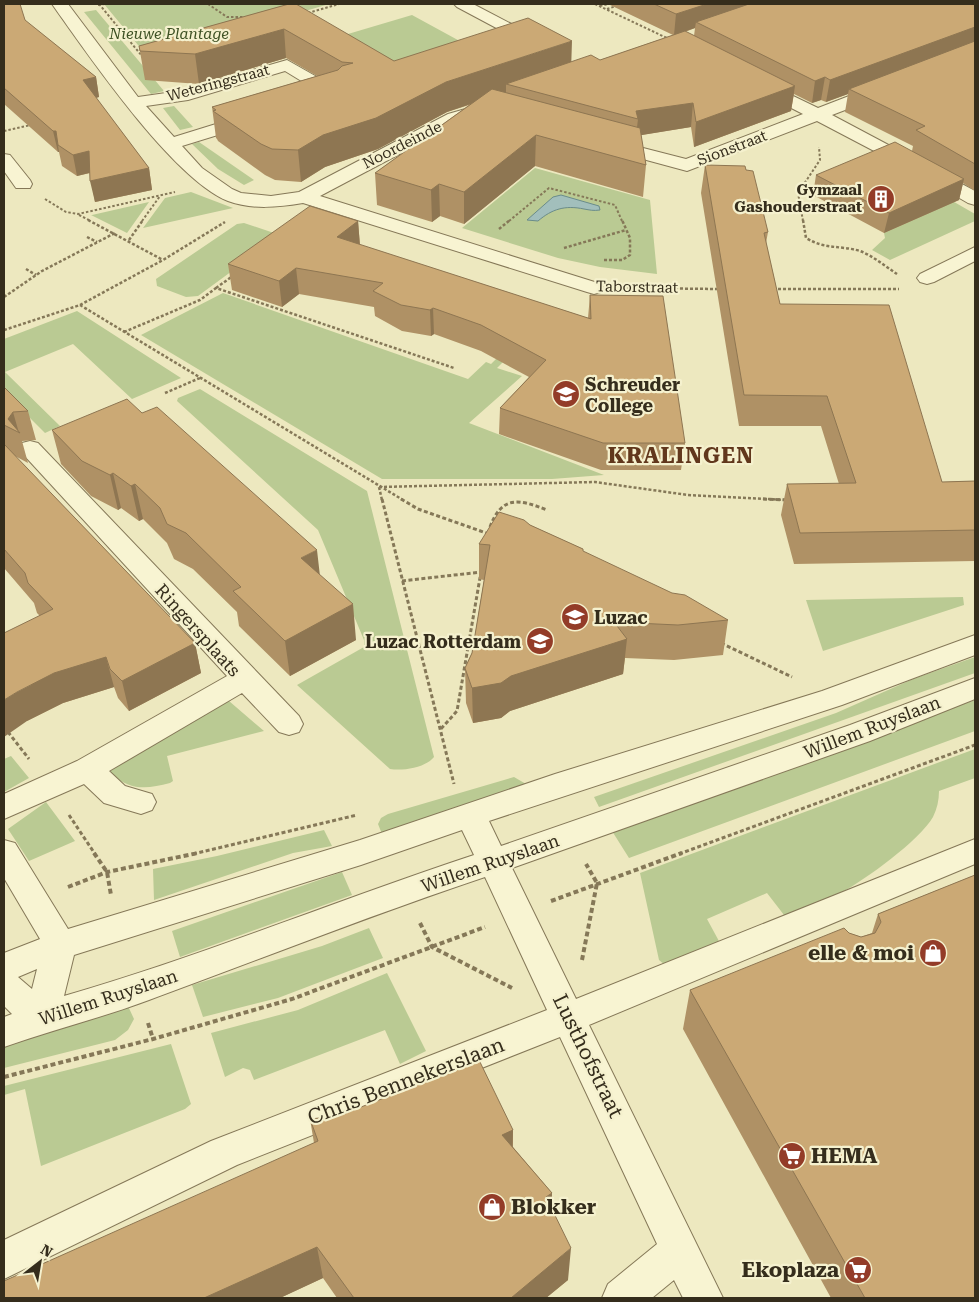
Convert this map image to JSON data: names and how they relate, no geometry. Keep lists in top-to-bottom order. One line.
{"streets":{"street":["Weteringstraat","Noordeinde","Sionstraat","Taborstraat","Ringersplaats","Willem Ruyslaan","Lusthofstraat","Chris Bennekerslaan"]},"crossings":[["Weteringstraat","Noordeinde"],["Weteringstraat","Taborstraat"],["Noordeinde","Taborstraat"],["Willem Ruyslaan","Lusthofstraat"],["Lusthofstraat","Chris Bennekerslaan"]],"districts":["KRALINGEN"],"parks":["Nieuwe Plantage"],"places":{"building":["Gymzaal Gashouderstraat"],"school or university":["Schreuder College","Luzac","Luzac Rotterdam"],"shop":["elle & moi","Blokker"],"supermarket":["HEMA","Ekoplaza"]},"north":"top right"}
